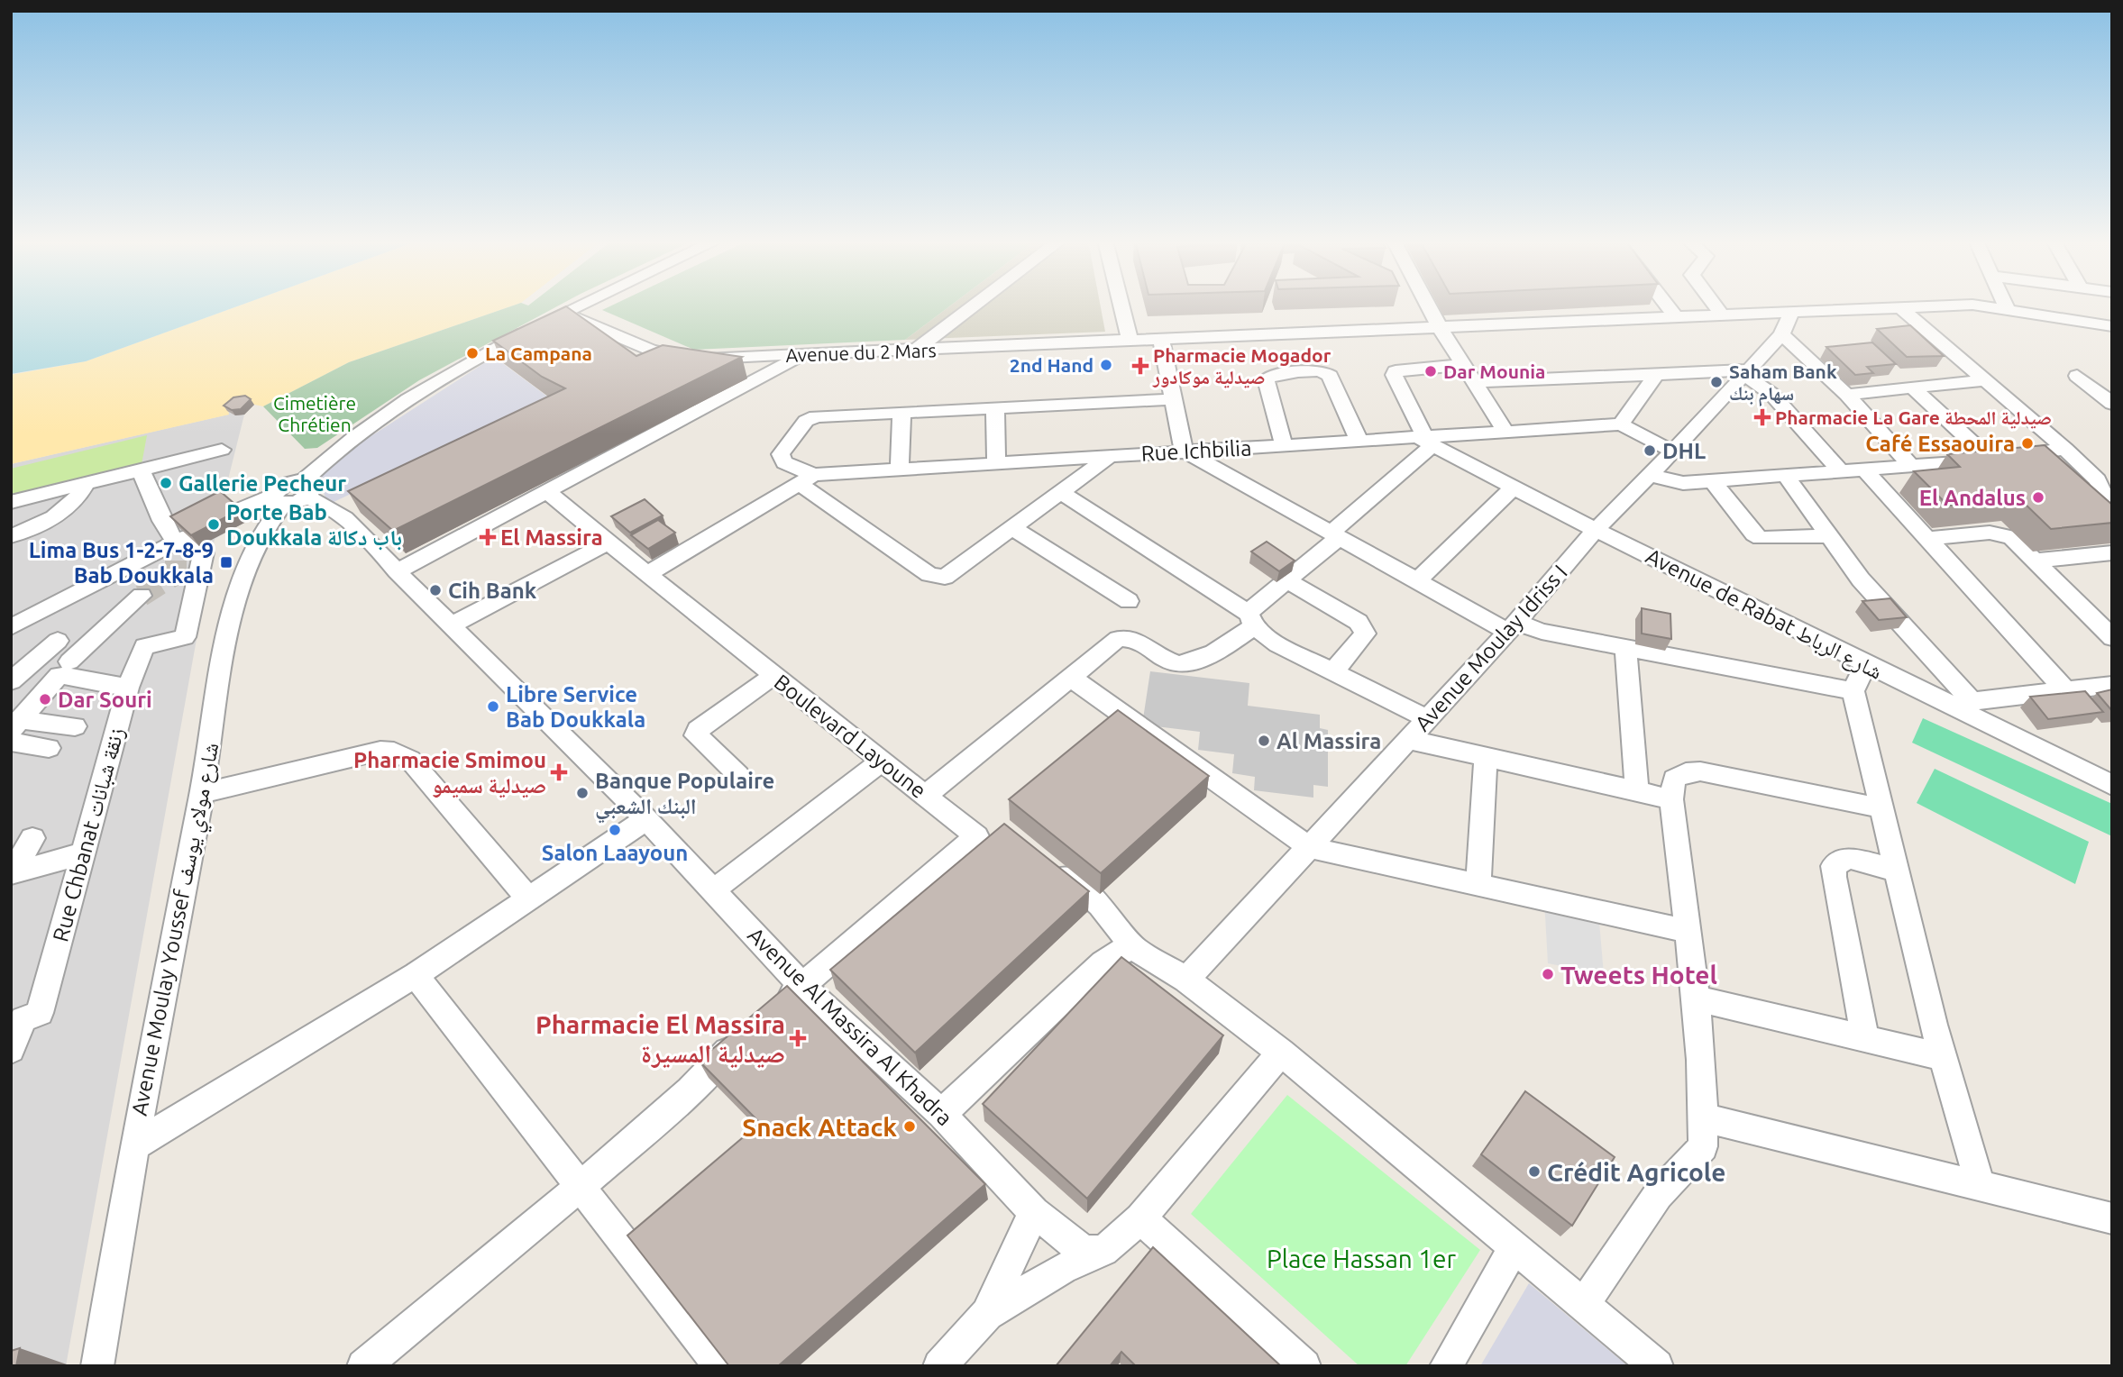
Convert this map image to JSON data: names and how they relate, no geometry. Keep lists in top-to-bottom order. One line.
{"streets":{"street":["Avenue du 2 Mars","Rue Ichbilia","Avenue de Rabat شارع الرباط","Avenue Moulay Idriss I","Boulevard Layoune","Rue Chbanat زنقة شبانات","Avenue Moulay Youssef شارع مولاي يوسف","Avenue Al Massira Al Khadra"]},"crossings":[["Avenue du 2 Mars","Avenue Moulay Idriss I"],["Rue Ichbilia","Avenue de Rabat شارع الرباط"],["Rue Ichbilia","Boulevard Layoune"],["Avenue de Rabat شارع الرباط","Avenue Moulay Idriss I"],["Avenue Moulay Youssef شارع مولاي يوسف","Avenue Al Massira Al Khadra"]],"parks":["Cimetière Chrétien","Place Hassan 1er"],"places":{"other":["La Campana","2nd Hand","Dar Mounia","Saham Bank سهام بنك","Café Essaouira","DHL","Gallerie Pecheur","El Andalus","Porte Bab Doukkala باب دكالة","Cih Bank","Dar Souri","Libre Service Bab Doukkala","Al Massira","Banque Populaire البنك الشعبي","Salon Laayoun","Tweets Hotel","Snack Attack","Crédit Agricole"],"health":["Pharmacie Mogador صيدلية موكادور","Pharmacie La Gare صيدلية المحطة","El Massira","Pharmacie Smimou صيدلية سميمو","Pharmacie El Massira صيدلية المسيرة"],"transit":["Lima Bus 1-2-7-8-9 Bab Doukkala"]}}
